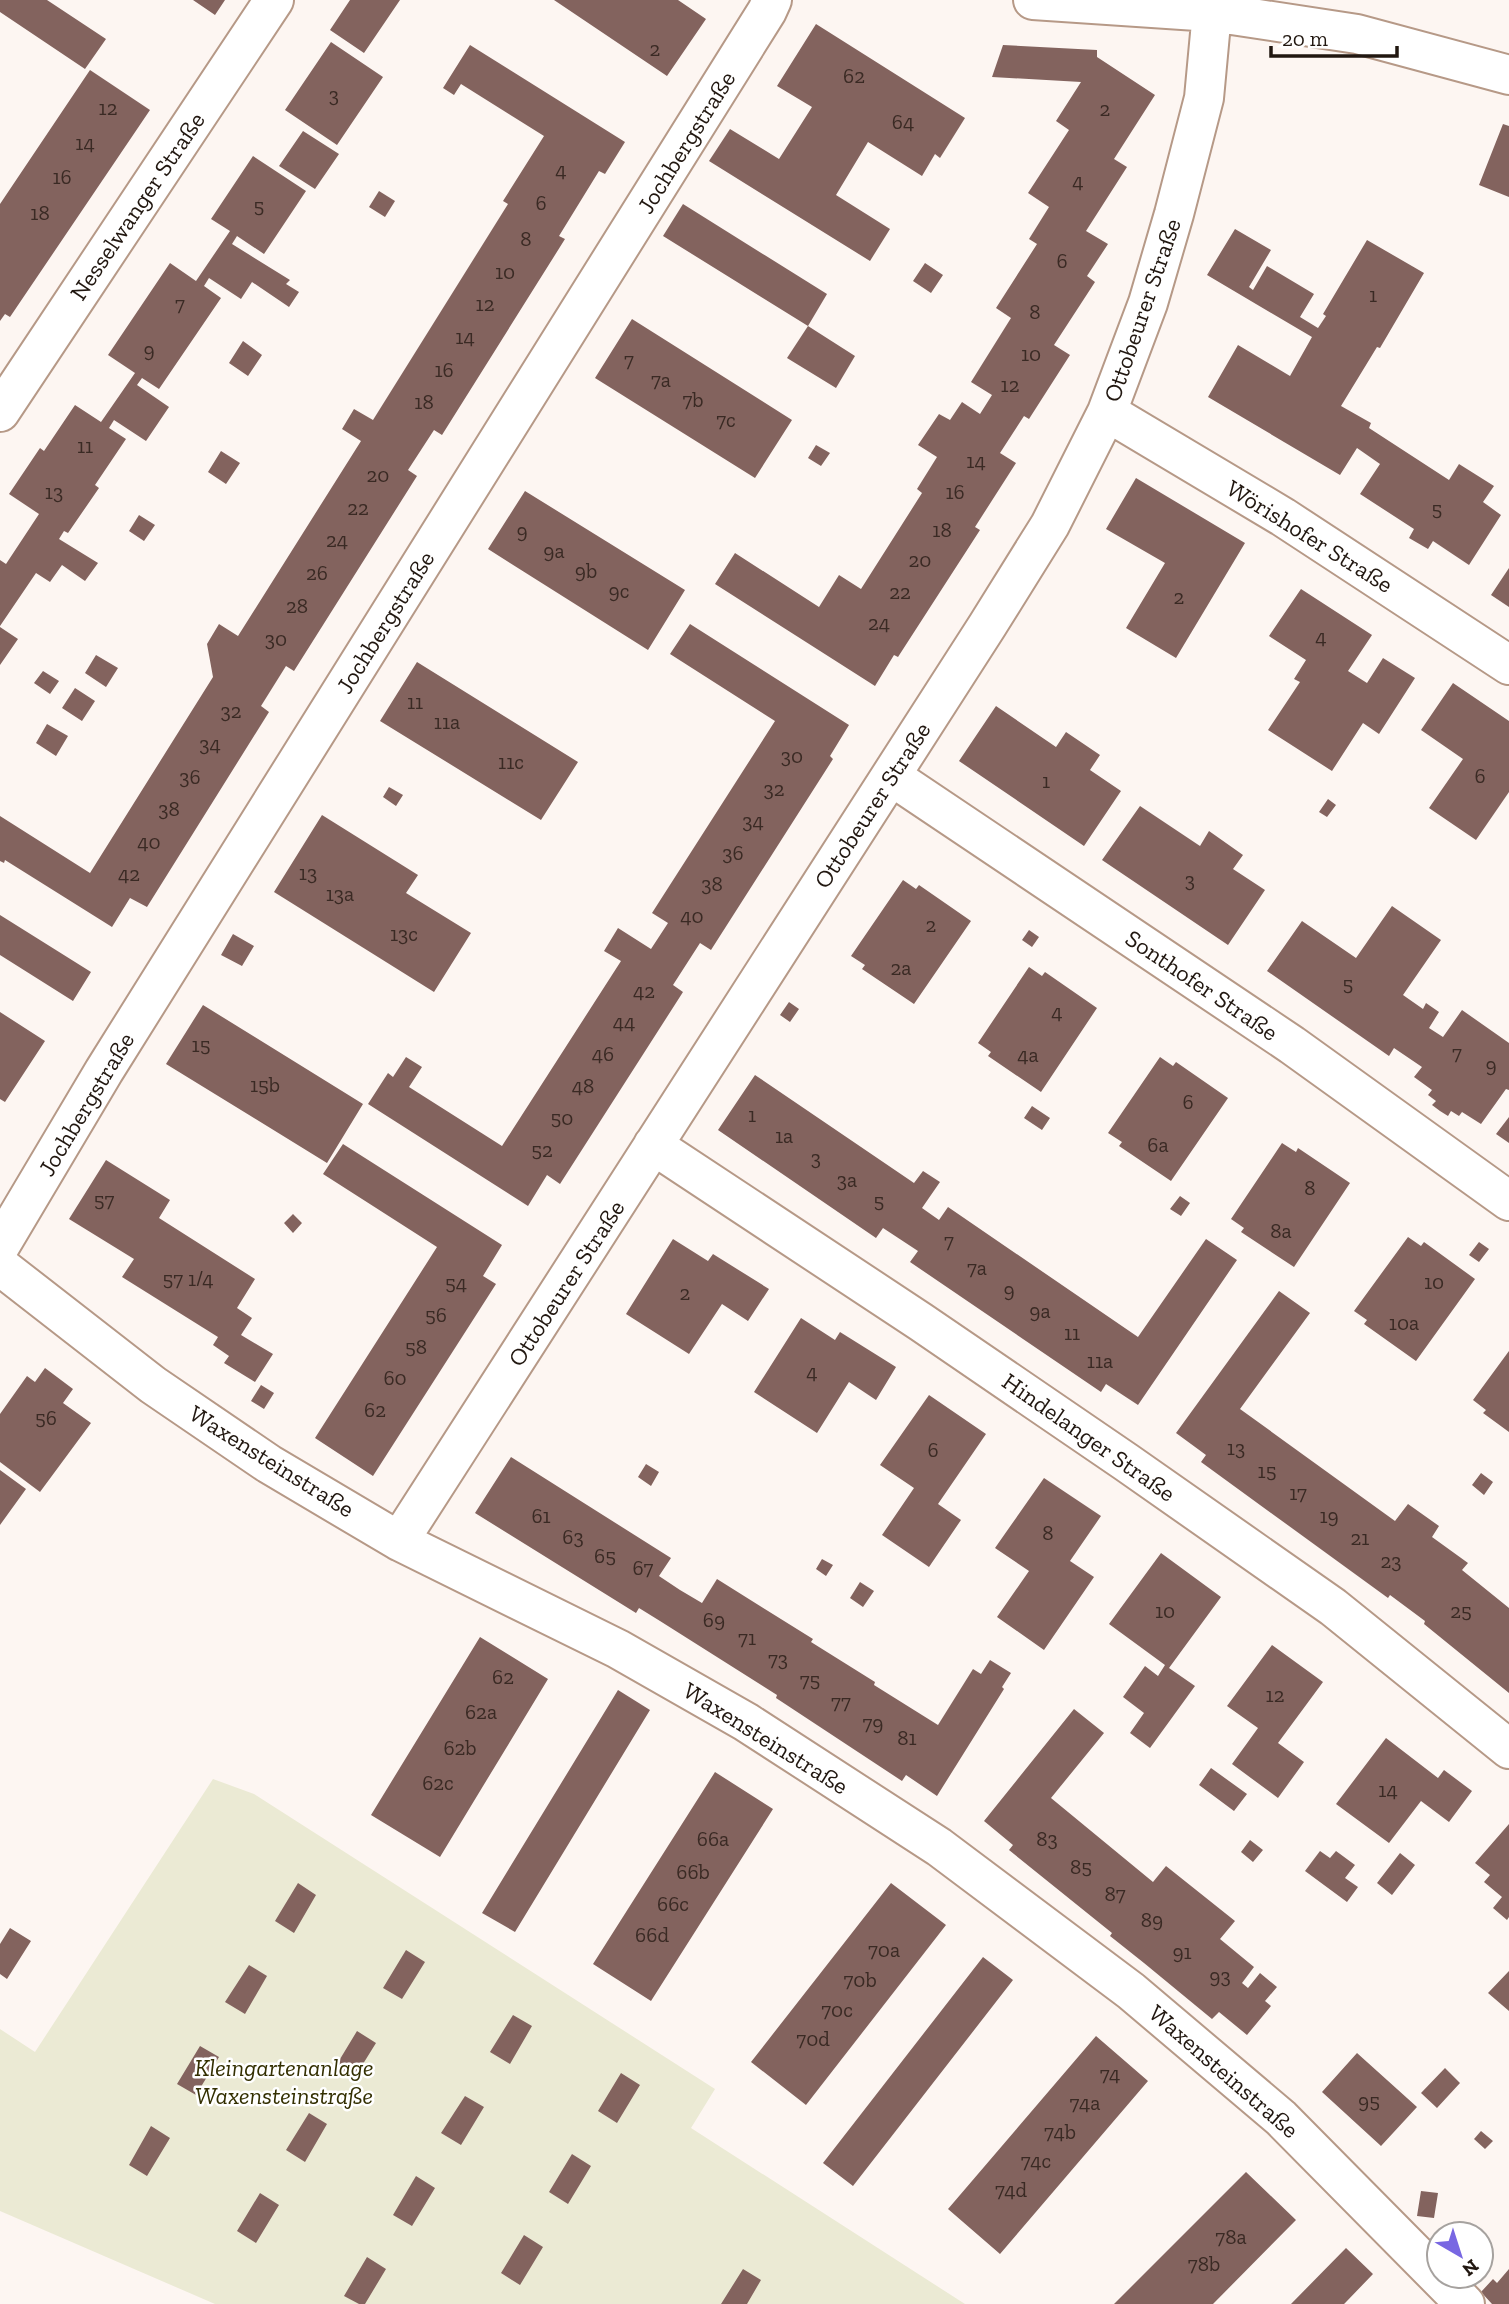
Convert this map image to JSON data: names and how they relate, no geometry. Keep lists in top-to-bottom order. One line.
{"streets":{"street":["Jochbergstraße","Nesselwanger Straße","Ottobeurer Straße","Wörishofer Straße","Sonthofer Straße","Hindelanger Straße","Waxensteinstraße"]},"crossings":[["Ottobeurer Straße","Wörishofer Straße"],["Ottobeurer Straße","Sonthofer Straße"],["Ottobeurer Straße","Hindelanger Straße"],["Ottobeurer Straße","Waxensteinstraße"]],"parks":["Kleingartenanlage Waxensteinstraße"],"house_numbers":["2","62","3","12","2","64","14","4","16","4","6","5","18","8","6","10","1","7","12","8","14","9","10","7","16","7a","12","7b","18","7c","11","14","20","13","16","22","5","18","9","24","9a","20","9b","26","9c","22","2","28","24","4","30","11","32","11a","34","30","11c","6","36","1","32","38","34","40","36","13","42","3","38","13a","40","2","13c","2a","5","42","4","44","15","7","46","4a","9","15b","48","6","1","50","1a","6a","52","3","3a","8","57","5","8a","7","7a","57 1/4","10","54","9","2","9a","56","10a","11","58","11a","4","60","62","56","13","6","15","17","61","19","8","63","21","65","23","67","10","25","69","71","73","62","75","12","77","62a","79","81","62b","62c","14","66a","83","85","66b","87","66c","89","66d","70a","91","93","70b","70c","70d","74","95","74a","74b","74c","74d","78a","78b"],"scale_bar":"20 m","north":"bottom right"}
